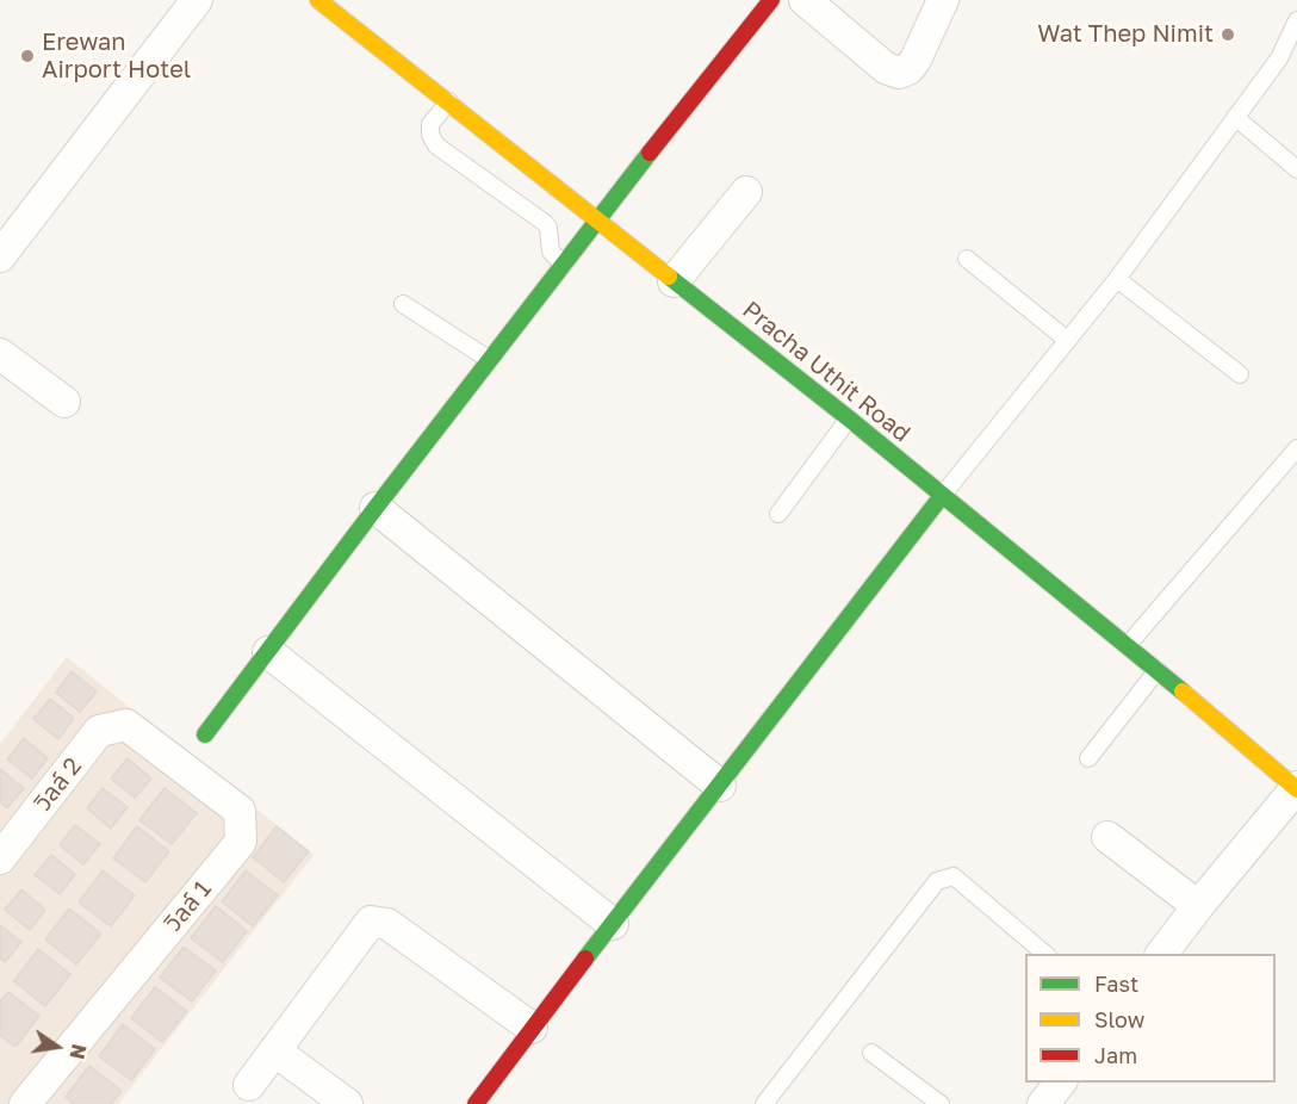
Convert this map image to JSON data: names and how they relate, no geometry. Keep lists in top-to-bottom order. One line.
{"streets":{"street":["Pracha Uthit Road","วิลล์ 2","วิลล์ 1"]},"crossings":[["วิลล์ 2","วิลล์ 1"]],"places":["Wat Thep Nimit","Erewan Airport Hotel"],"legend":["Fast","Slow","Jam"],"north":"right"}
